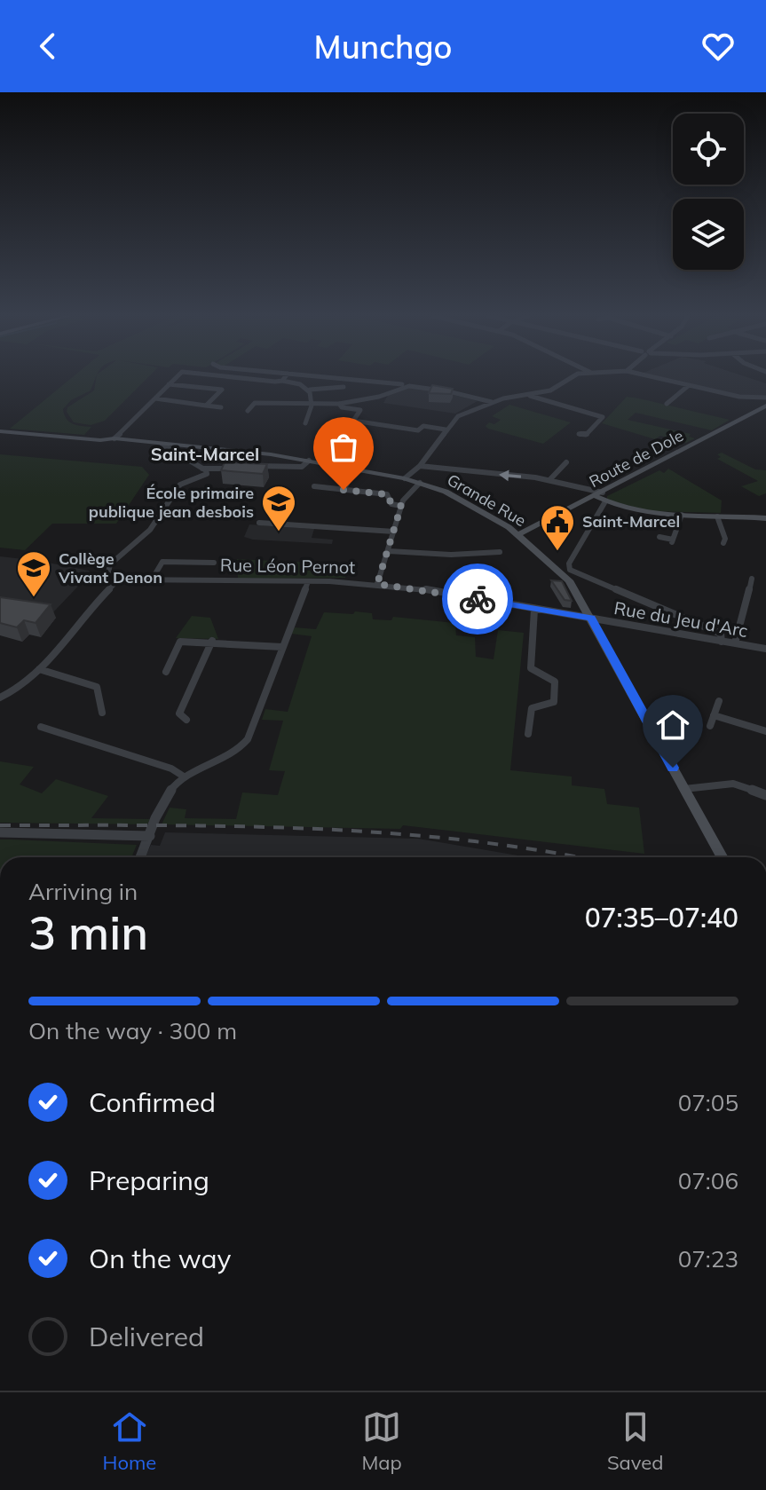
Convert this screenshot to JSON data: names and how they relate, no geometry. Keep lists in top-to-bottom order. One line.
{"streets":{"main road":["Route de Dole","Grande Rue"],"street":["Rue Léon Pernot","Rue du Jeu d'Arc"]},"crossings":[["Route de Dole","Grande Rue"],["Grande Rue","Rue Léon Pernot"],["Grande Rue","Rue du Jeu d'Arc"],["Rue Léon Pernot","Rue du Jeu d'Arc"]],"districts":["Saint-Marcel"],"places":{"school or university":["École primaire publique jean desbois","Collège Vivant Denon"],"public building":["Saint-Marcel"]},"page":{"header":"Munchgo","heading":["3 min","Arriving in","07:35–07:40"],"bar":"On the way · 300 m","list":[["Confirmed","07:05"],["Preparing","07:06"],["On the way","07:23"],"Delivered"],"tabs":["Home","Map","Saved"]}}
